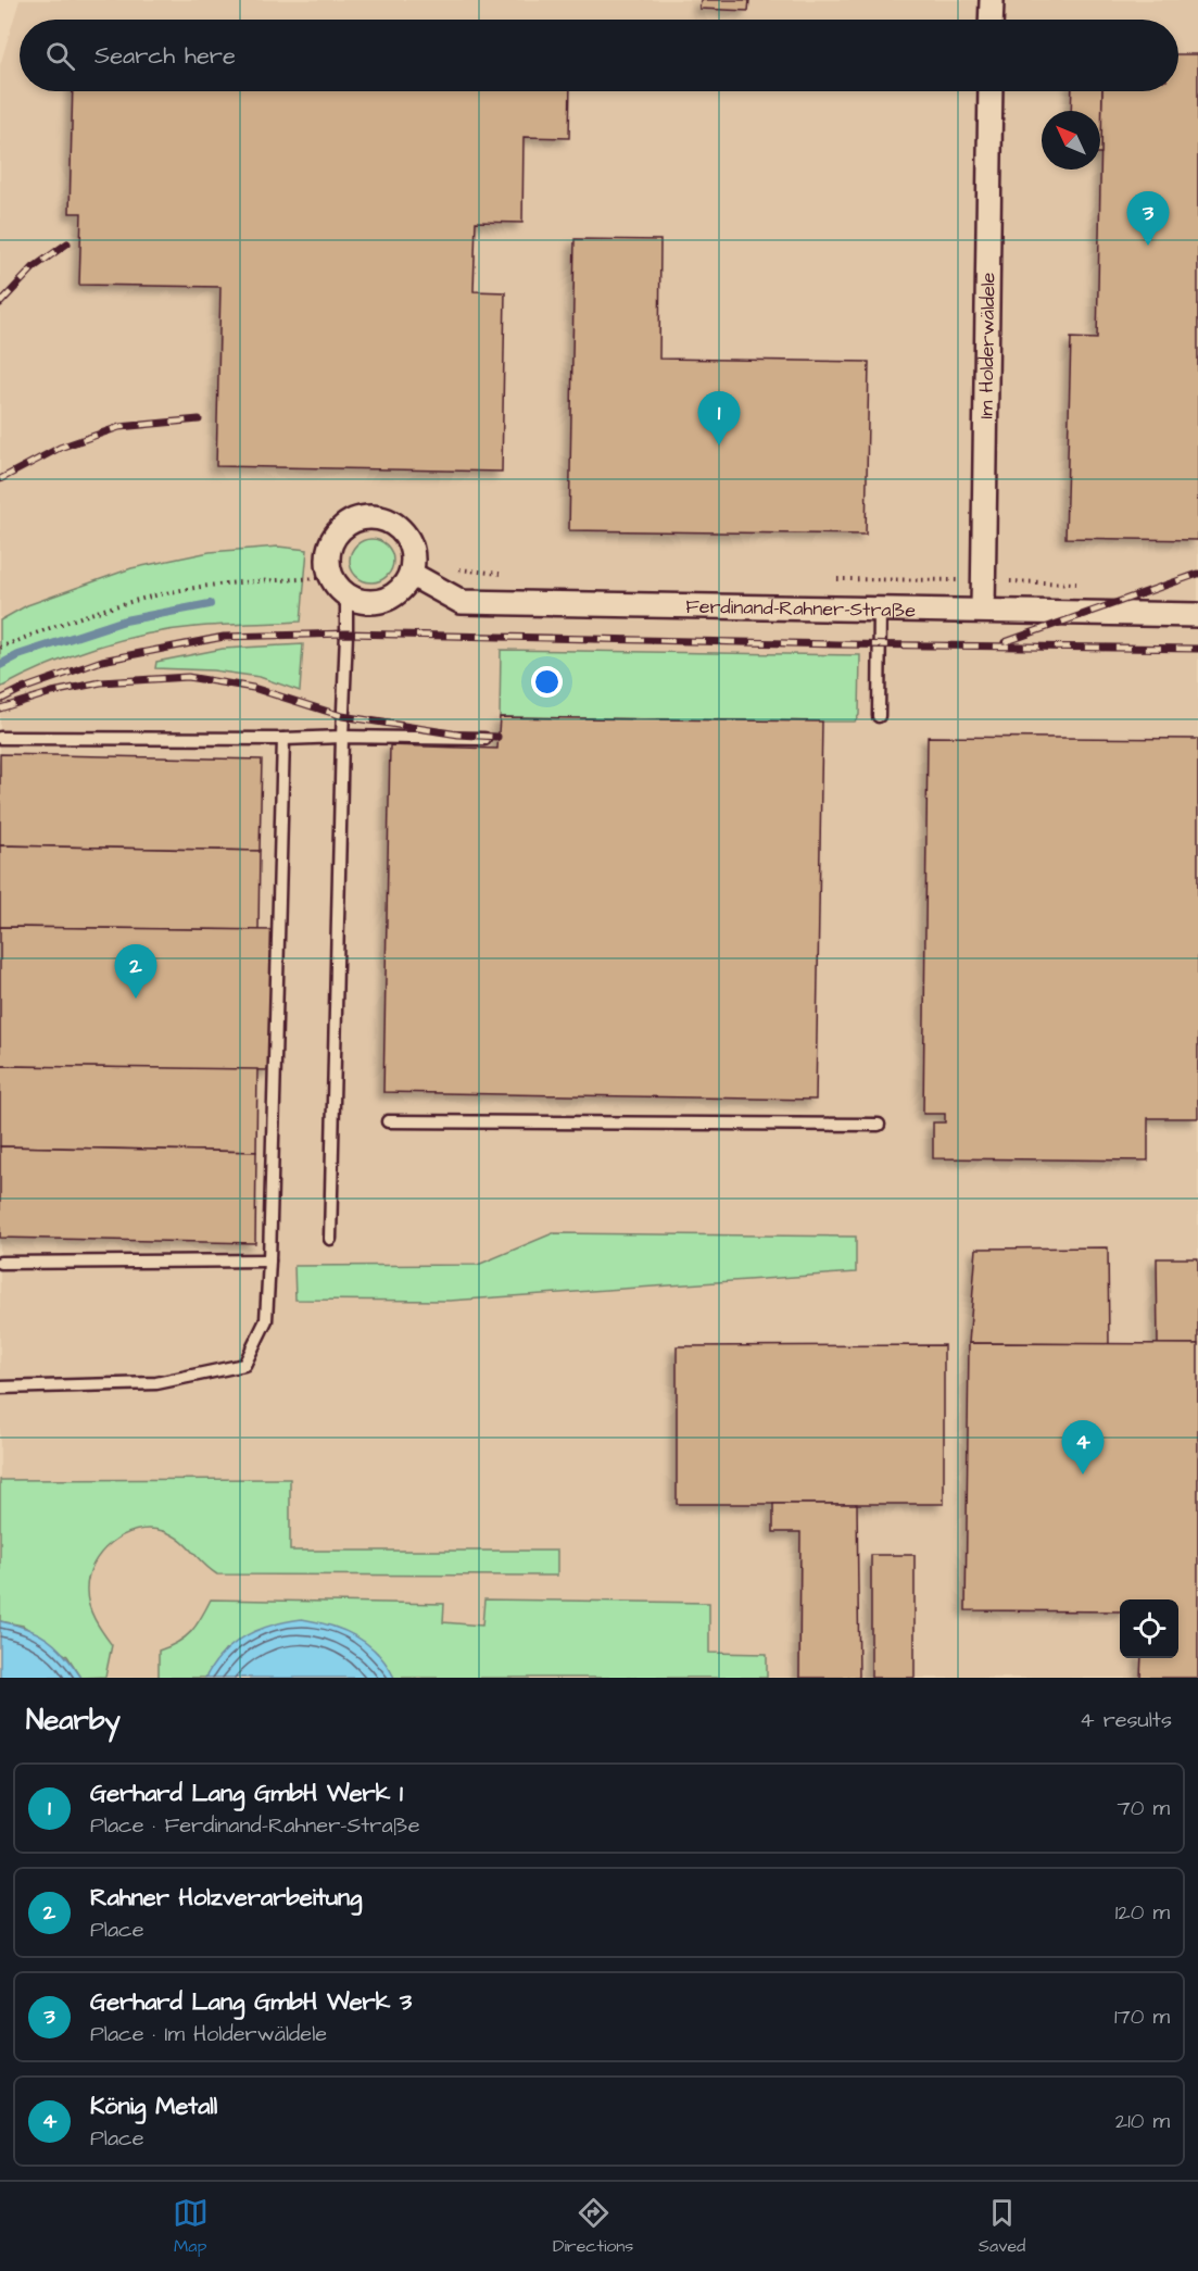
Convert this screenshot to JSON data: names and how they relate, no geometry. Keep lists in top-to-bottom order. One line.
{"streets":{"street":["Im Holderwäldele","Ferdinand-Rahner-Straße"]},"crossings":[["Im Holderwäldele","Ferdinand-Rahner-Straße"]],"north":"top left","page":{"search":"Search here","pins":["3","1","2","4"],"heading":["Nearby","4 results"],"list":[{"mark":"1","name":"Gerhard Lang GmbH Werk 1","note":"Place · Ferdinand-Rahner-Straße","value":"70 m"},{"mark":"2","name":"Rahner Holzverarbeitung","note":"Place","value":"120 m"},{"mark":"3","name":"Gerhard Lang GmbH Werk 3","note":"Place · Im Holderwäldele","value":"170 m"},{"mark":"4","name":"König Metall","note":"Place","value":"210 m"}],"nav":["Map","Directions","Saved"]}}
